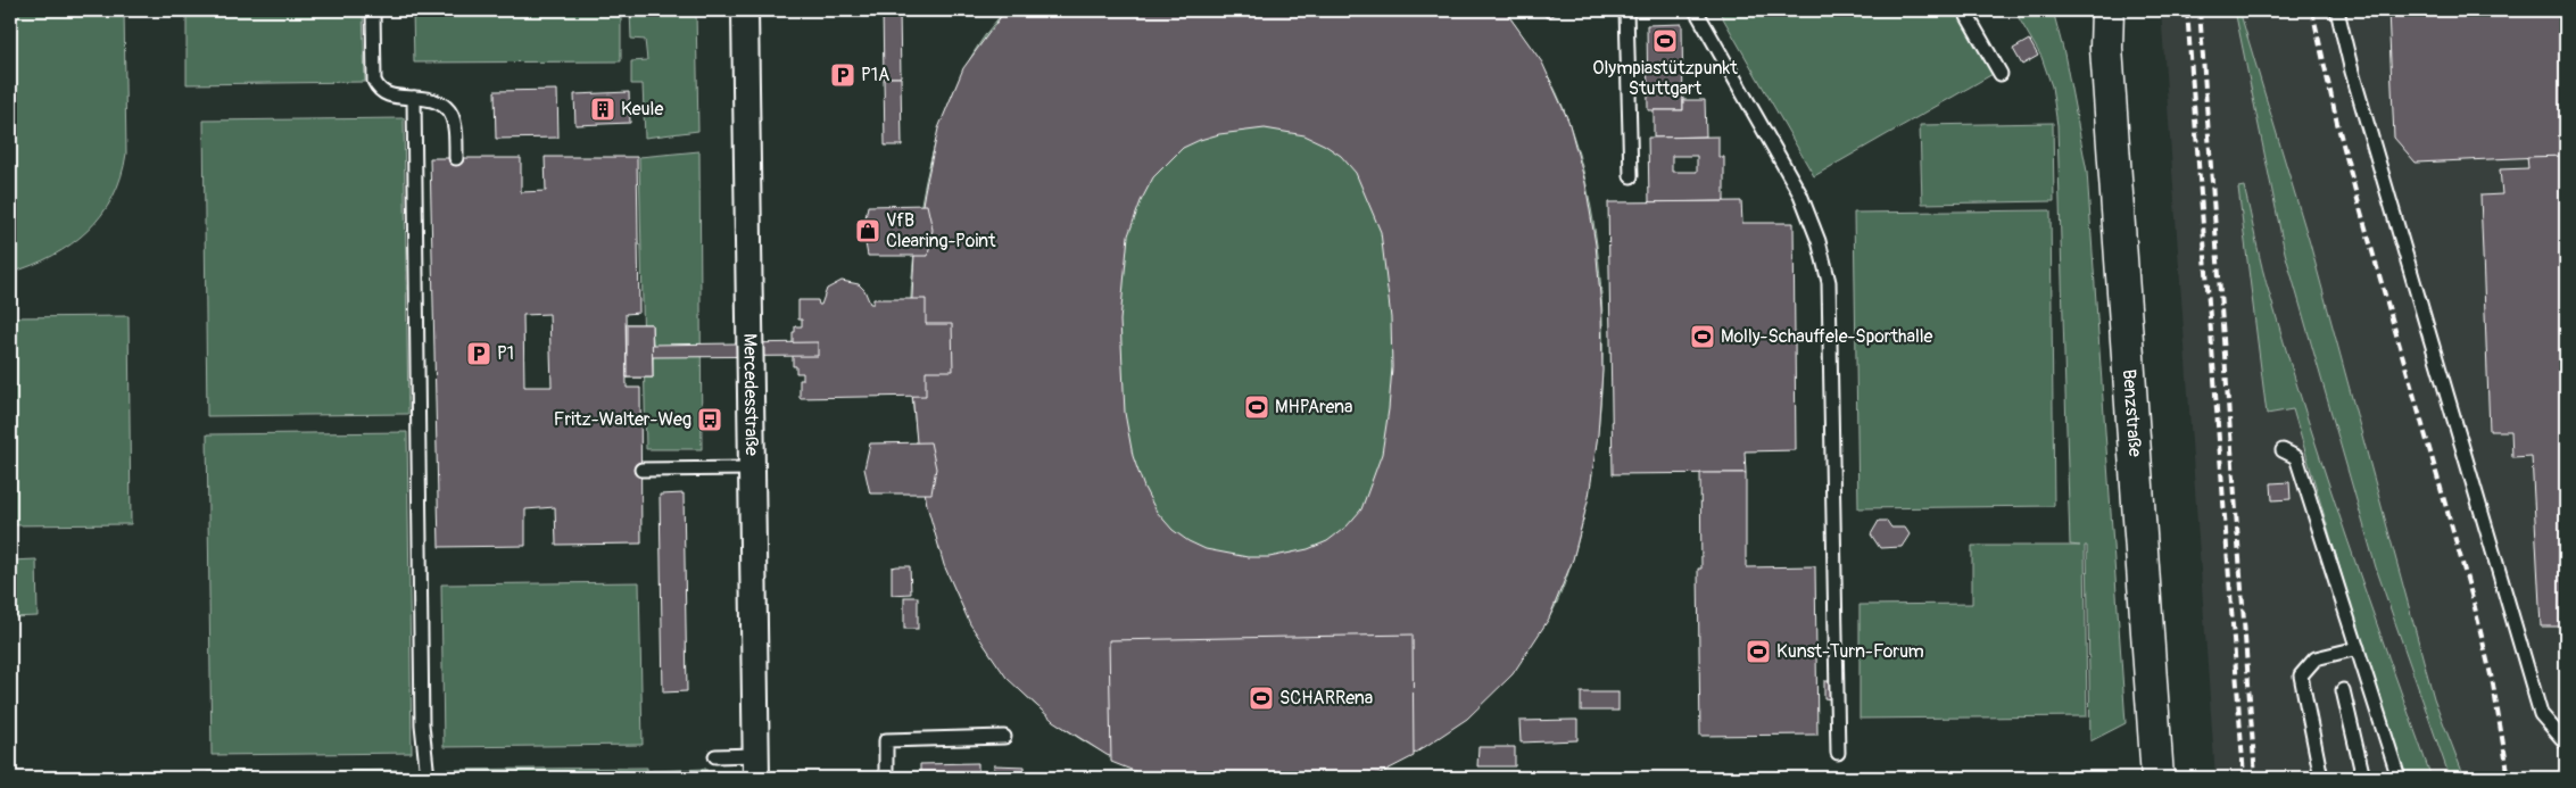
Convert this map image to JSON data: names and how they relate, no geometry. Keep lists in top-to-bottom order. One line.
{"streets":{"main road":["Benzstraße"],"street":["Mercedesstraße"]},"places":{"sports":["Olympiastützpunkt Stuttgart","Molly-Schauffele-Sporthalle","MHPArena","Kunst-Turn-Forum","SCHARRena"],"parking":["P1A","P1"],"building":["Keule"],"shop":["VfB Clearing-Point"],"bus stop":["Fritz-Walter-Weg"]}}
